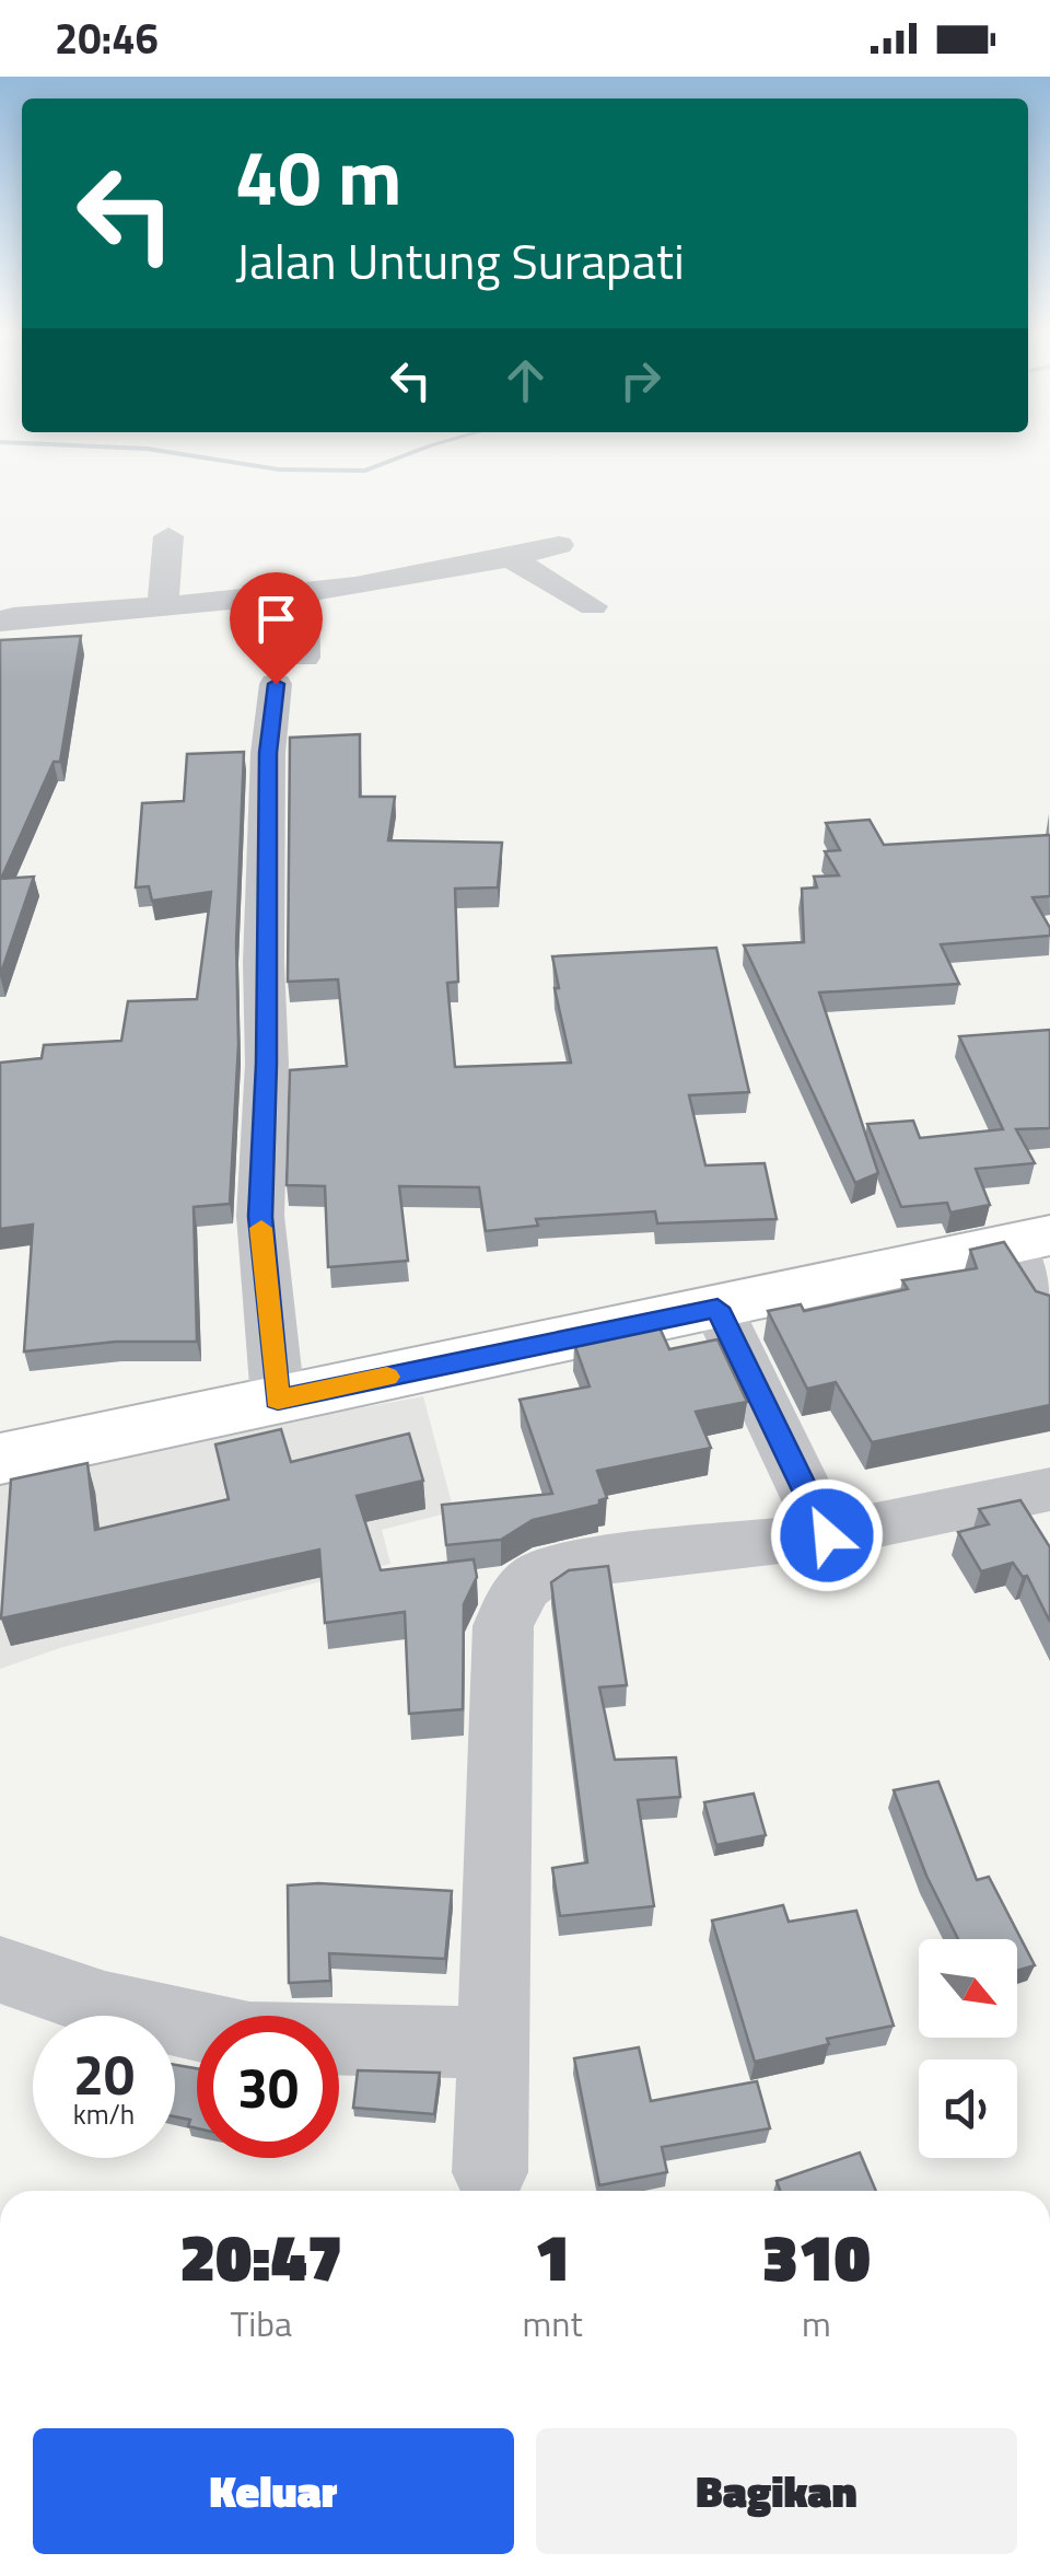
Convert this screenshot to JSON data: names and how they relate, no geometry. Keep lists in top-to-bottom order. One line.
{"north":"bottom right","page":{"status":"20:46","turn":["40 m","Jalan Untung Surapati"],"speed":"20 km/h","limit":"30","eta":["20:47","Tiba","1","mnt","310","m"],"buttons":["Keluar","Bagikan"]}}
